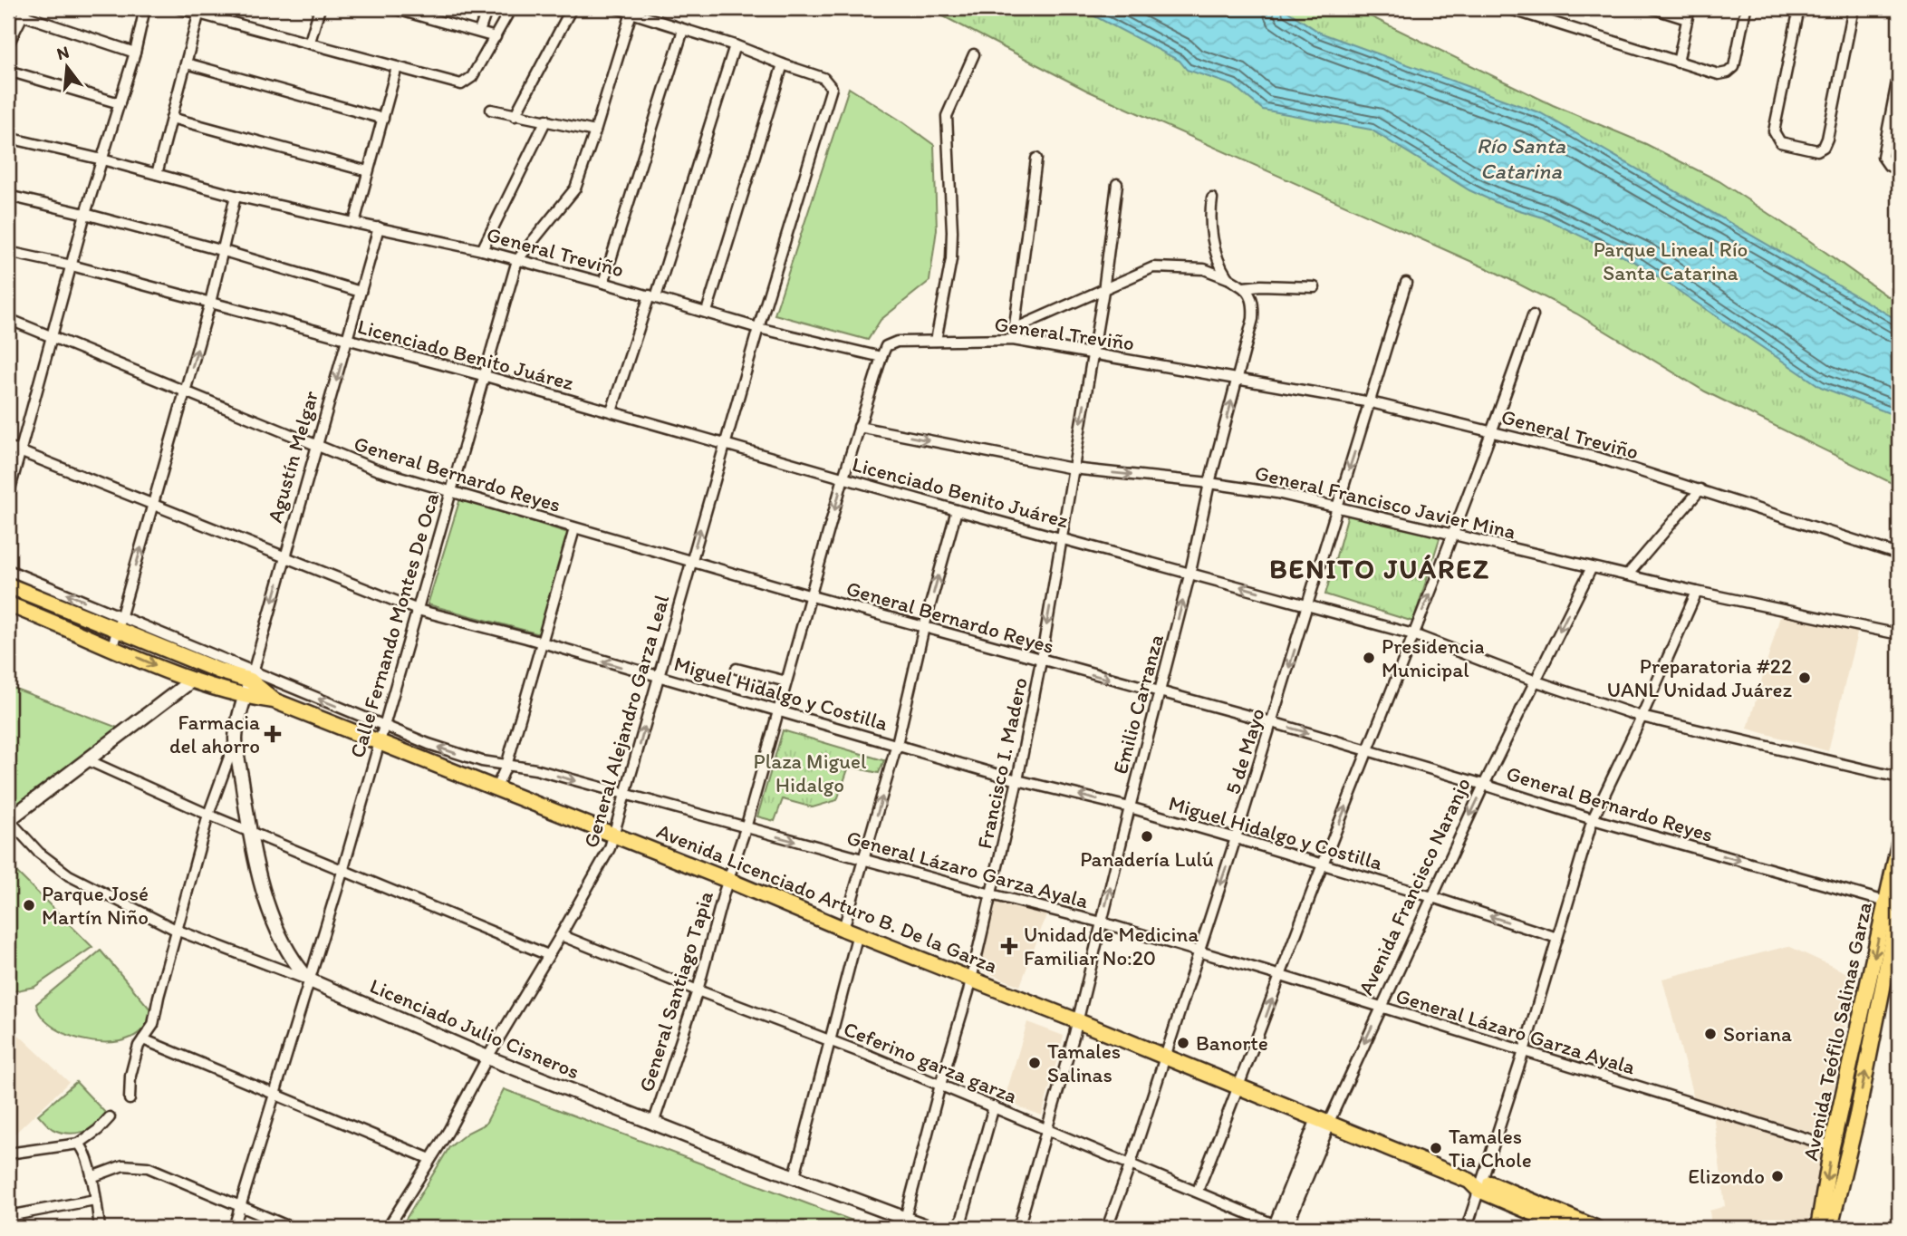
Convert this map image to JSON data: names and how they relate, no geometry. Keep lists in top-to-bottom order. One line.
{"streets":{"main road":["Avenida Licenciado Arturo B. De la Garza","Avenida Teófilo Salinas Garza"],"street":["General Treviño","Licenciado Benito Juárez","Agustín Melgar","General Bernardo Reyes","General Francisco Javier Mina","Calle Fernando Montes De Oca","Miguel Hidalgo y Costilla","Emilio Carranza","General Alejandro Garza Leal","5 de Mayo","Francisco I. Madero","General Lázaro Garza Ayala","Avenida Francisco Naranjo","General Santiago Tapia","Licenciado Julio Cisneros","Ceferino garza garza"]},"crossings":[["General Treviño","Agustín Melgar"],["General Treviño","Calle Fernando Montes De Oca"],["General Treviño","Emilio Carranza"],["General Treviño","General Alejandro Garza Leal"],["General Treviño","5 de Mayo"],["General Treviño","Francisco I. Madero"],["General Treviño","General Santiago Tapia"],["Licenciado Benito Juárez","Agustín Melgar"],["Licenciado Benito Juárez","Calle Fernando Montes De Oca"],["Licenciado Benito Juárez","Emilio Carranza"],["Licenciado Benito Juárez","General Alejandro Garza Leal"],["Licenciado Benito Juárez","5 de Mayo"],["Licenciado Benito Juárez","Francisco I. Madero"],["Licenciado Benito Juárez","Avenida Francisco Naranjo"],["Licenciado Benito Juárez","General Santiago Tapia"],["Agustín Melgar","General Bernardo Reyes"],["Agustín Melgar","Miguel Hidalgo y Costilla"],["Agustín Melgar","General Lázaro Garza Ayala"],["Agustín Melgar","Avenida Licenciado Arturo B. De la Garza"],["Agustín Melgar","Licenciado Julio Cisneros"],["General Bernardo Reyes","Calle Fernando Montes De Oca"],["General Bernardo Reyes","Emilio Carranza"],["General Bernardo Reyes","General Alejandro Garza Leal"],["General Bernardo Reyes","5 de Mayo"],["General Bernardo Reyes","Francisco I. Madero"],["General Bernardo Reyes","Avenida Francisco Naranjo"],["General Bernardo Reyes","General Santiago Tapia"],["General Bernardo Reyes","Avenida Teófilo Salinas Garza"],["General Francisco Javier Mina","Emilio Carranza"],["General Francisco Javier Mina","5 de Mayo"],["General Francisco Javier Mina","Francisco I. Madero"],["General Francisco Javier Mina","Avenida Francisco Naranjo"],["General Francisco Javier Mina","General Santiago Tapia"],["Calle Fernando Montes De Oca","Miguel Hidalgo y Costilla"],["Calle Fernando Montes De Oca","General Lázaro Garza Ayala"],["Calle Fernando Montes De Oca","Avenida Licenciado Arturo B. De la Garza"],["Calle Fernando Montes De Oca","Licenciado Julio Cisneros"],["Miguel Hidalgo y Costilla","Emilio Carranza"],["Miguel Hidalgo y Costilla","General Alejandro Garza Leal"],["Miguel Hidalgo y Costilla","5 de Mayo"],["Miguel Hidalgo y Costilla","Francisco I. Madero"],["Miguel Hidalgo y Costilla","Avenida Francisco Naranjo"],["Miguel Hidalgo y Costilla","General Santiago Tapia"],["Emilio Carranza","General Lázaro Garza Ayala"],["Emilio Carranza","Avenida Licenciado Arturo B. De la Garza"],["Emilio Carranza","Ceferino garza garza"],["General Alejandro Garza Leal","General Lázaro Garza Ayala"],["General Alejandro Garza Leal","Avenida Licenciado Arturo B. De la Garza"],["General Alejandro Garza Leal","Licenciado Julio Cisneros"],["General Alejandro Garza Leal","Ceferino garza garza"],["5 de Mayo","General Lázaro Garza Ayala"],["5 de Mayo","Avenida Licenciado Arturo B. De la Garza"],["5 de Mayo","Ceferino garza garza"],["Francisco I. Madero","General Lázaro Garza Ayala"],["Francisco I. Madero","Avenida Licenciado Arturo B. De la Garza"],["Francisco I. Madero","Licenciado Julio Cisneros"],["Francisco I. Madero","Ceferino garza garza"],["General Lázaro Garza Ayala","Avenida Francisco Naranjo"],["General Lázaro Garza Ayala","Avenida Licenciado Arturo B. De la Garza"],["General Lázaro Garza Ayala","General Santiago Tapia"],["General Lázaro Garza Ayala","Avenida Teófilo Salinas Garza"],["Avenida Francisco Naranjo","Avenida Licenciado Arturo B. De la Garza"],["Avenida Francisco Naranjo","Ceferino garza garza"],["Avenida Licenciado Arturo B. De la Garza","General Santiago Tapia"],["Avenida Licenciado Arturo B. De la Garza","Licenciado Julio Cisneros"],["General Santiago Tapia","Licenciado Julio Cisneros"],["General Santiago Tapia","Ceferino garza garza"]],"one_way":["Agustín Melgar","Emilio Carranza","5 de Mayo","Avenida Francisco Naranjo"],"districts":["BENITO JUÁREZ"],"water":["Río Santa Catarina"],"parks":["Parque Lineal Río Santa Catarina","Plaza Miguel Hidalgo"],"places":{"other":["Presidencia Municipal","Preparatoria #22 UANL Unidad Juárez","Panadería Lulú","Parque José Martín Niño","Soriana","Banorte","Tamales Salinas","Tamales Tia Chole","Elizondo"],"health":["Farmacia del ahorro","Unidad de Medicina Familiar No:20"]},"north":"top"}
